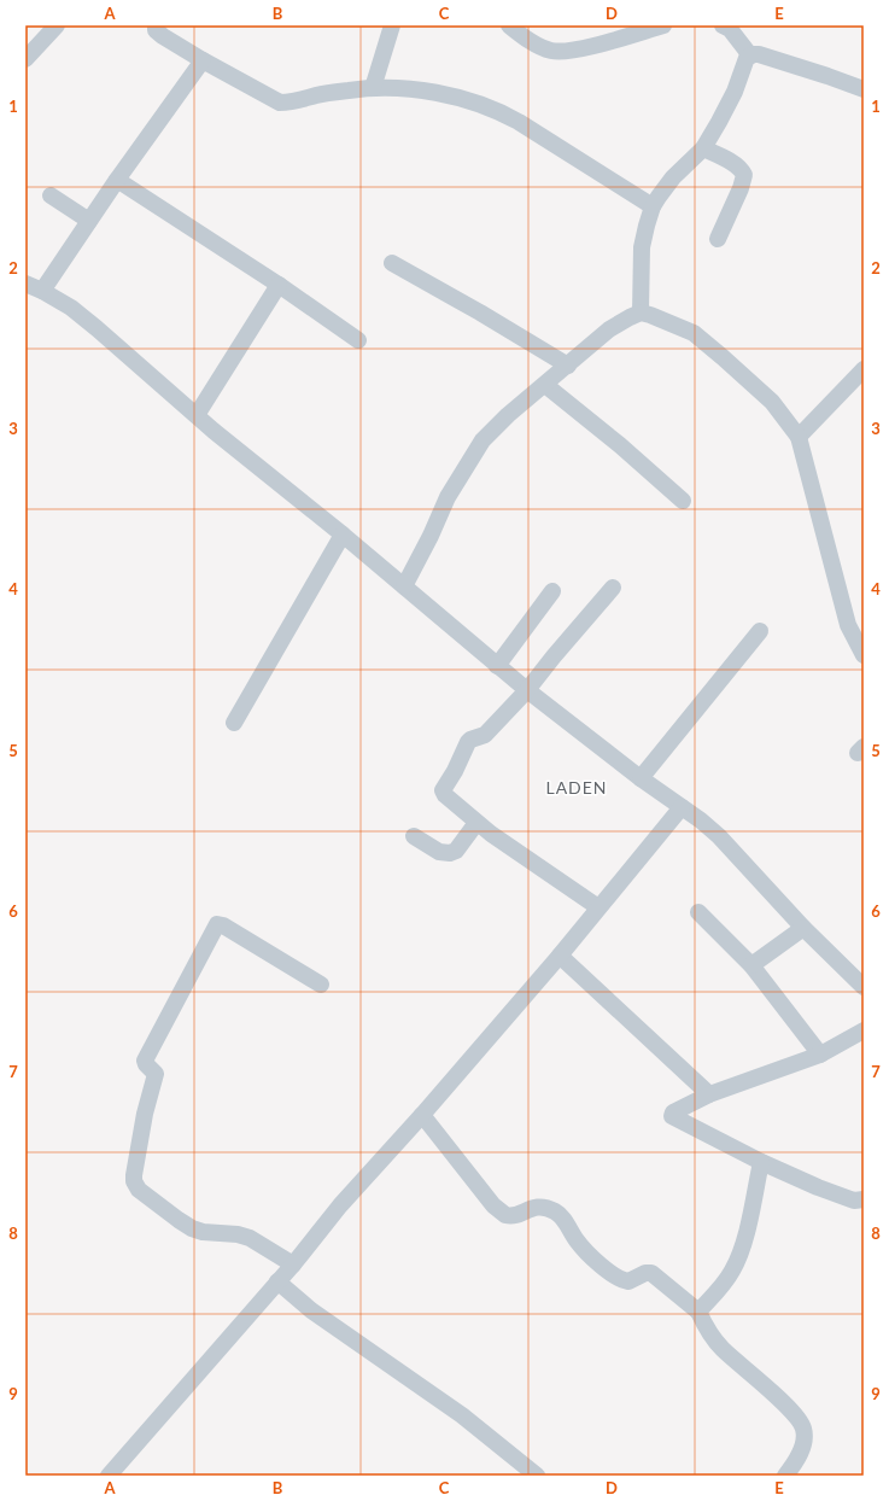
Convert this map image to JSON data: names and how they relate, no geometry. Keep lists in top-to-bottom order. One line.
{"districts":["LADEN"],"grid":{"columns":["A","B","C","D","E"],"rows":["1","2","3","4","5","6","7","8","9"]}}
